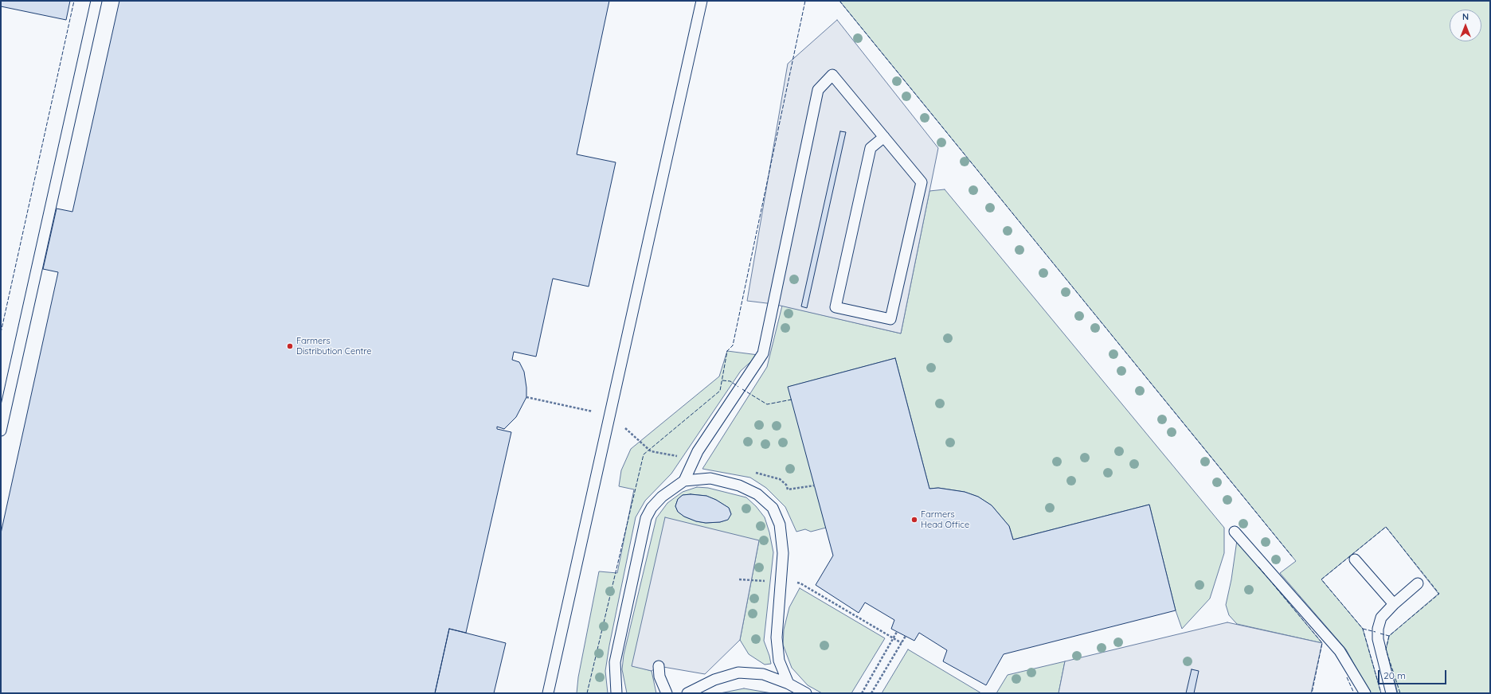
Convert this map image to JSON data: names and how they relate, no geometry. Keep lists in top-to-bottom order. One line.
{"places":["Farmers Distribution Centre","Farmers Head Office"],"scale_bar":"20 m","north":"top"}
